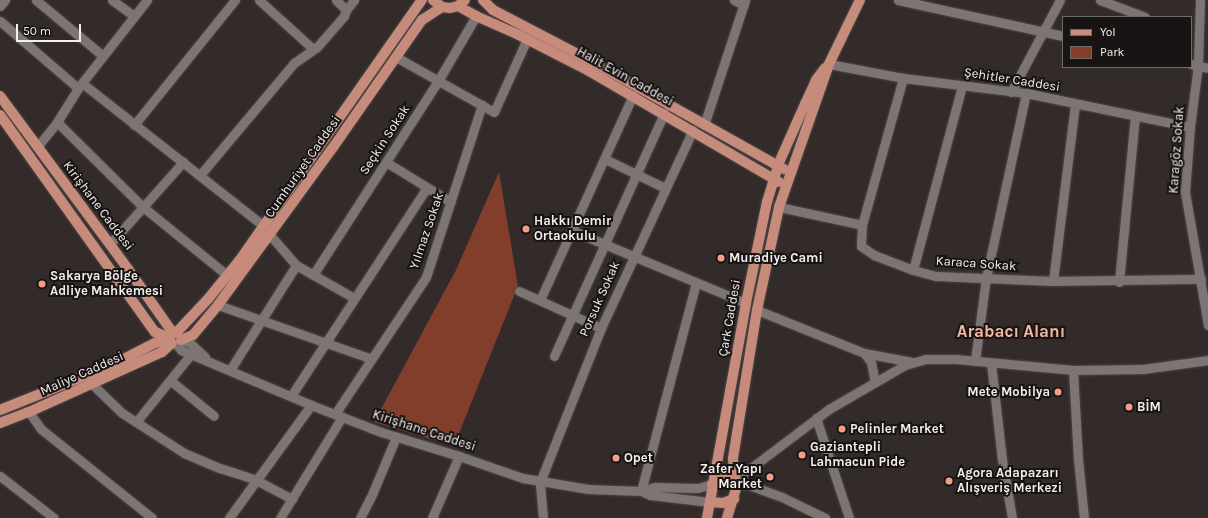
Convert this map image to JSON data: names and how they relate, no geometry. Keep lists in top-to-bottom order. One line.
{"streets":{"main road":["Halit Evin Caddesi","Cumhuriyet Caddesi","Kirişhane Caddesi","Çark Caddesi","Maliye Caddesi"],"street":["Şehitler Caddesi","Seçkin Sokak","Karagöz Sokak","Yılmaz Sokak","Karaca Sokak","Porsuk Sokak"]},"crossings":[["Halit Evin Caddesi","Seçkin Sokak"],["Halit Evin Caddesi","Porsuk Sokak"],["Halit Evin Caddesi","Çark Caddesi"],["Şehitler Caddesi","Karagöz Sokak"],["Şehitler Caddesi","Çark Caddesi"],["Karagöz Sokak","Karaca Sokak"],["Cumhuriyet Caddesi","Kirişhane Caddesi"],["Cumhuriyet Caddesi","Maliye Caddesi"],["Kirişhane Caddesi","Yılmaz Sokak"],["Kirişhane Caddesi","Porsuk Sokak"],["Kirişhane Caddesi","Çark Caddesi"],["Kirişhane Caddesi","Maliye Caddesi"]],"districts":["Arabacı Alanı"],"places":["Hakkı Demir Ortaokulu","Muradiye Cami","Sakarya Bölge Adliye Mahkemesi","Mete Mobilya","BİM","Pelinler Market","Gaziantepli Lahmacun Pide","Opet","Zafer Yapı Market","Agora Adapazarı Alışveriş Merkezi"],"legend":["Yol","Park"],"scale_bar":"50 m"}
